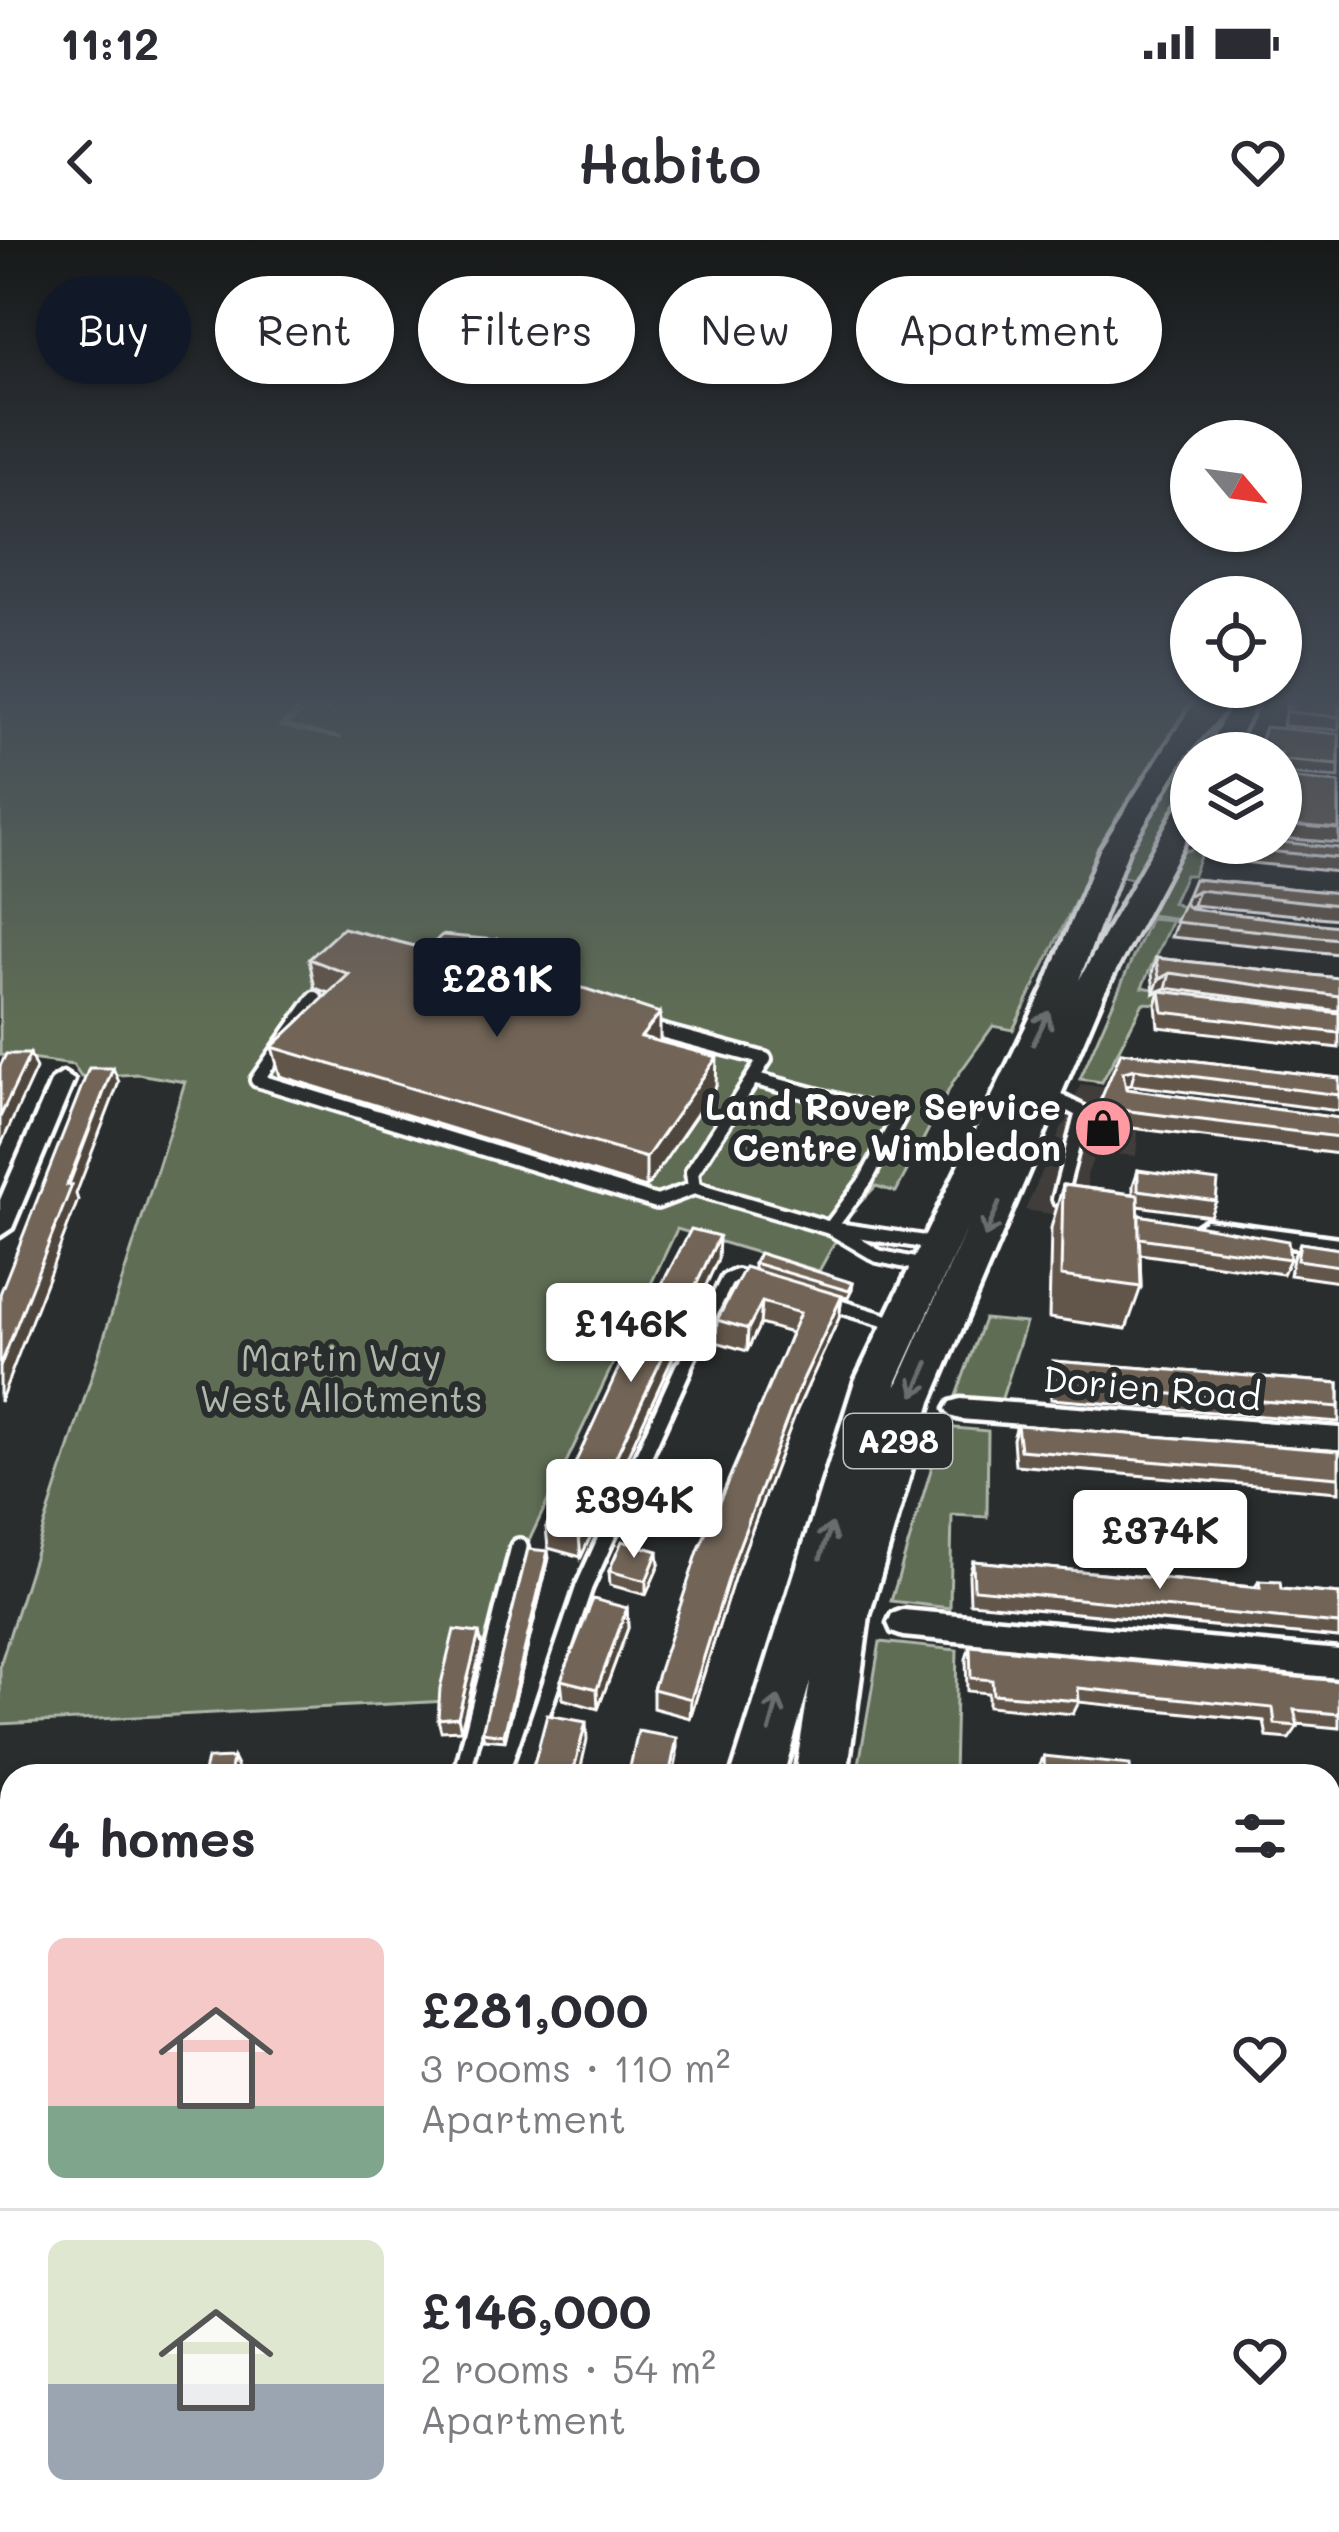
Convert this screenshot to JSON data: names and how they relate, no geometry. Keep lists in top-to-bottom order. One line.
{"streets":{"main road":["A298"],"street":["Dorien Road"]},"parks":["Martin Way West Allotments"],"places":{"shop":["Land Rover Service Centre Wimbledon"]},"north":"bottom right","page":{"status":"11:12","header":"Habito","chip":["Buy","Rent","Filters","New","Apartment"],"price":["£281K","£146K","£394K","£374K"],"heading":"4 homes","list":[{"name":"£281,000","note":"3 rooms · 110 m² · Apartment"},{"name":"£146,000","note":"2 rooms · 54 m² · Apartment"}]}}
